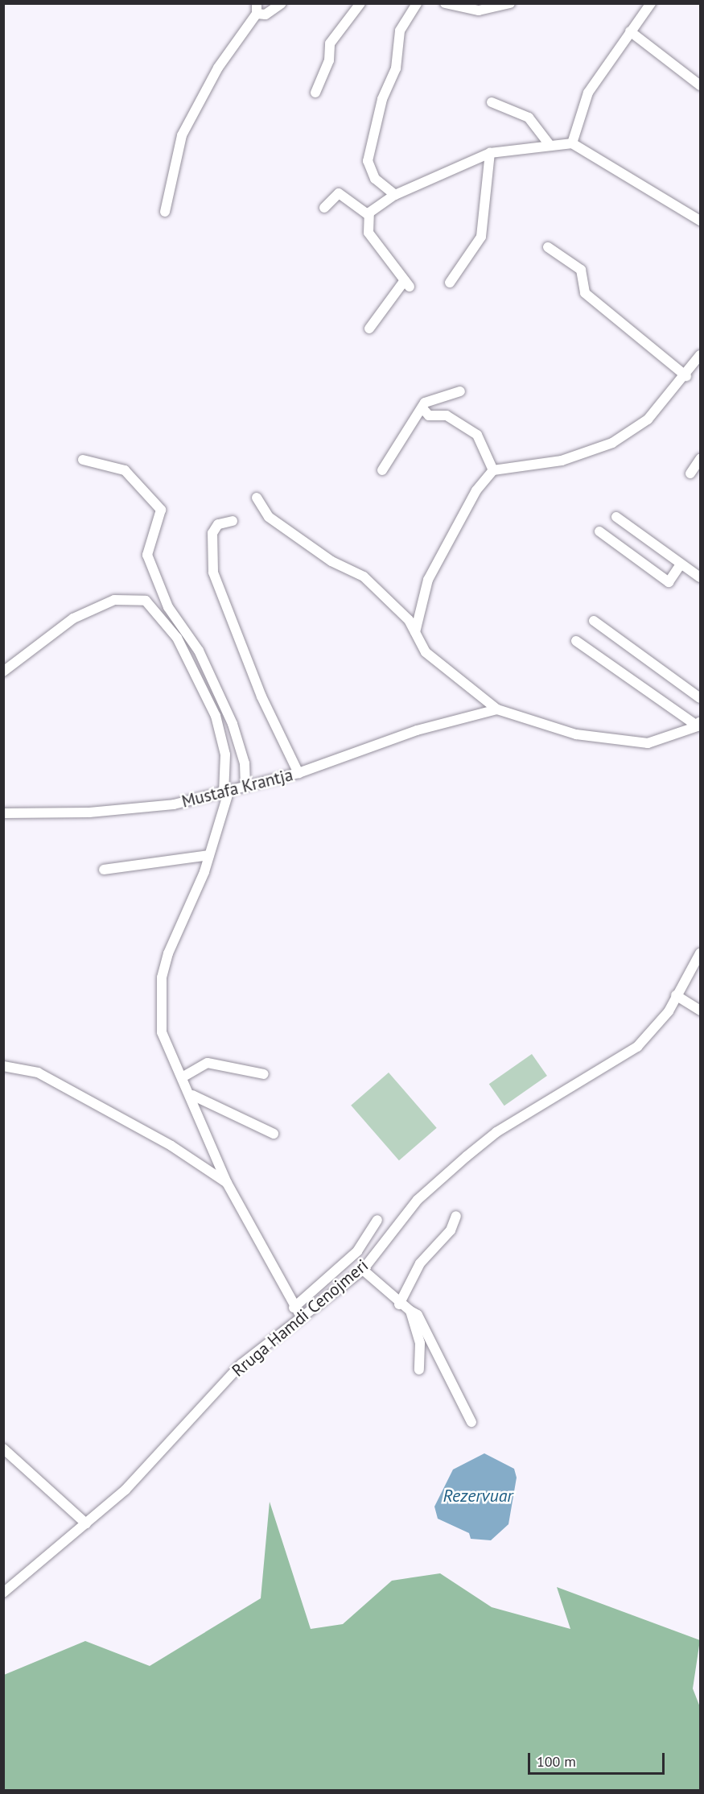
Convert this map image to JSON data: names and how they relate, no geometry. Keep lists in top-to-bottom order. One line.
{"streets":{"street":["Mustafa Krantja","Rruga Hamdi Cenojmeri"]},"water":["Rezervuar"],"scale_bar":"100 m"}
